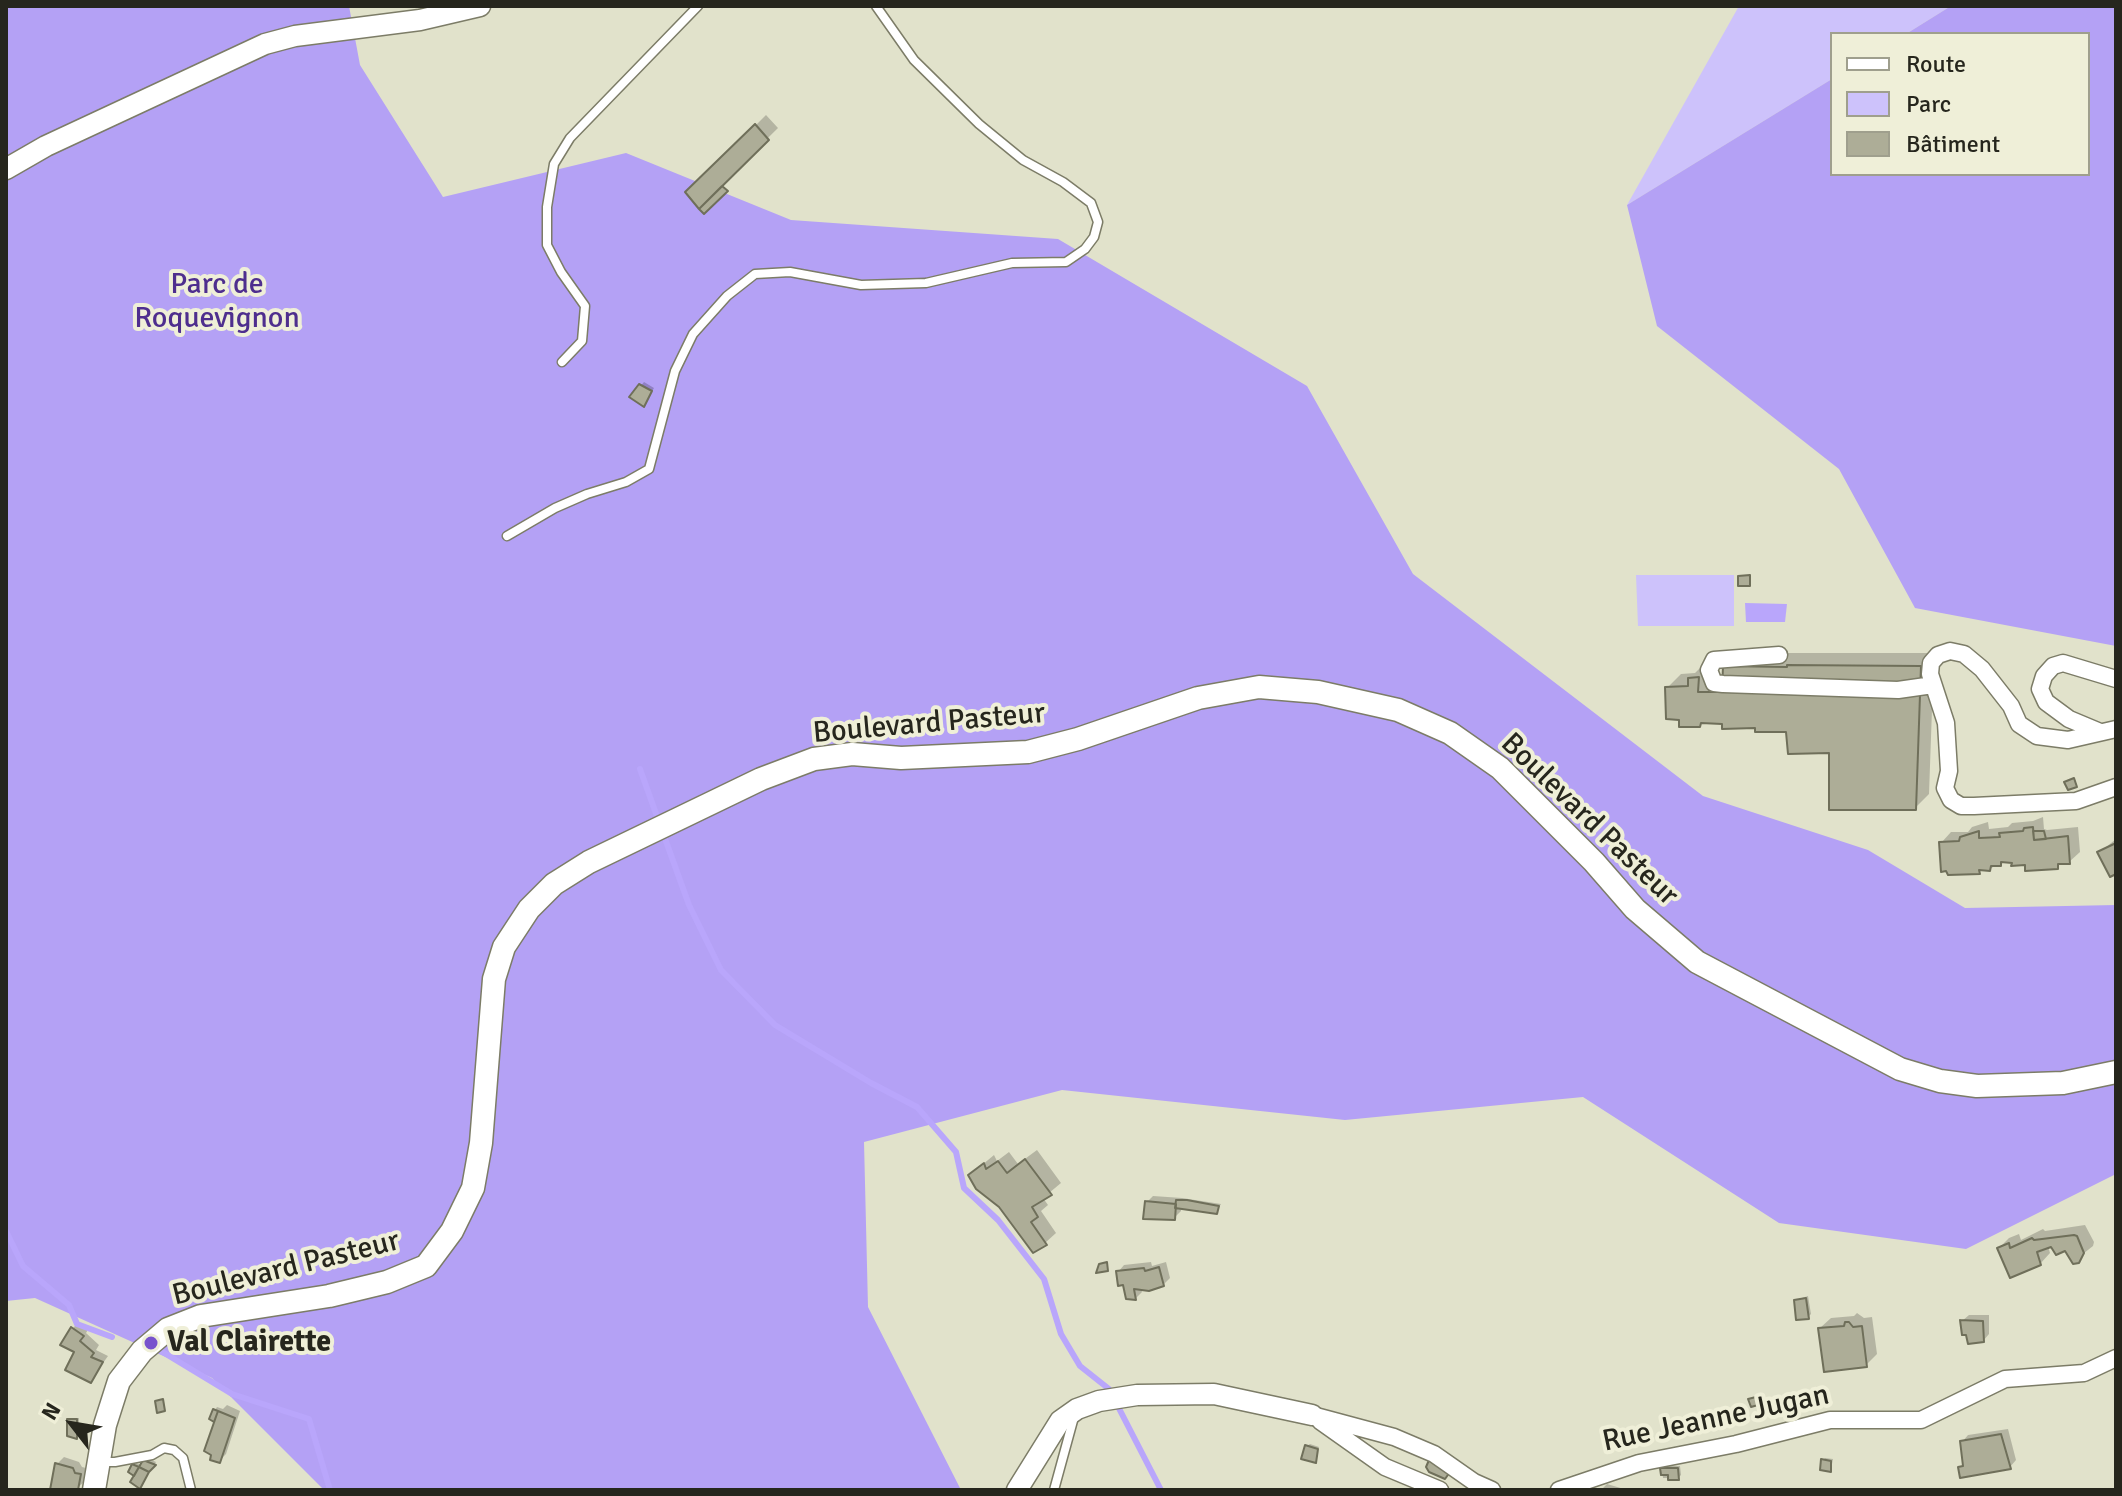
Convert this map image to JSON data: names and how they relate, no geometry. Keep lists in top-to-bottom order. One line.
{"streets":{"main road":["Boulevard Pasteur"],"street":["Rue Jeanne Jugan"]},"parks":["Parc de Roquevignon"],"places":["Val Clairette"],"legend":["Route","Parc","Bâtiment"],"north":"top left"}
